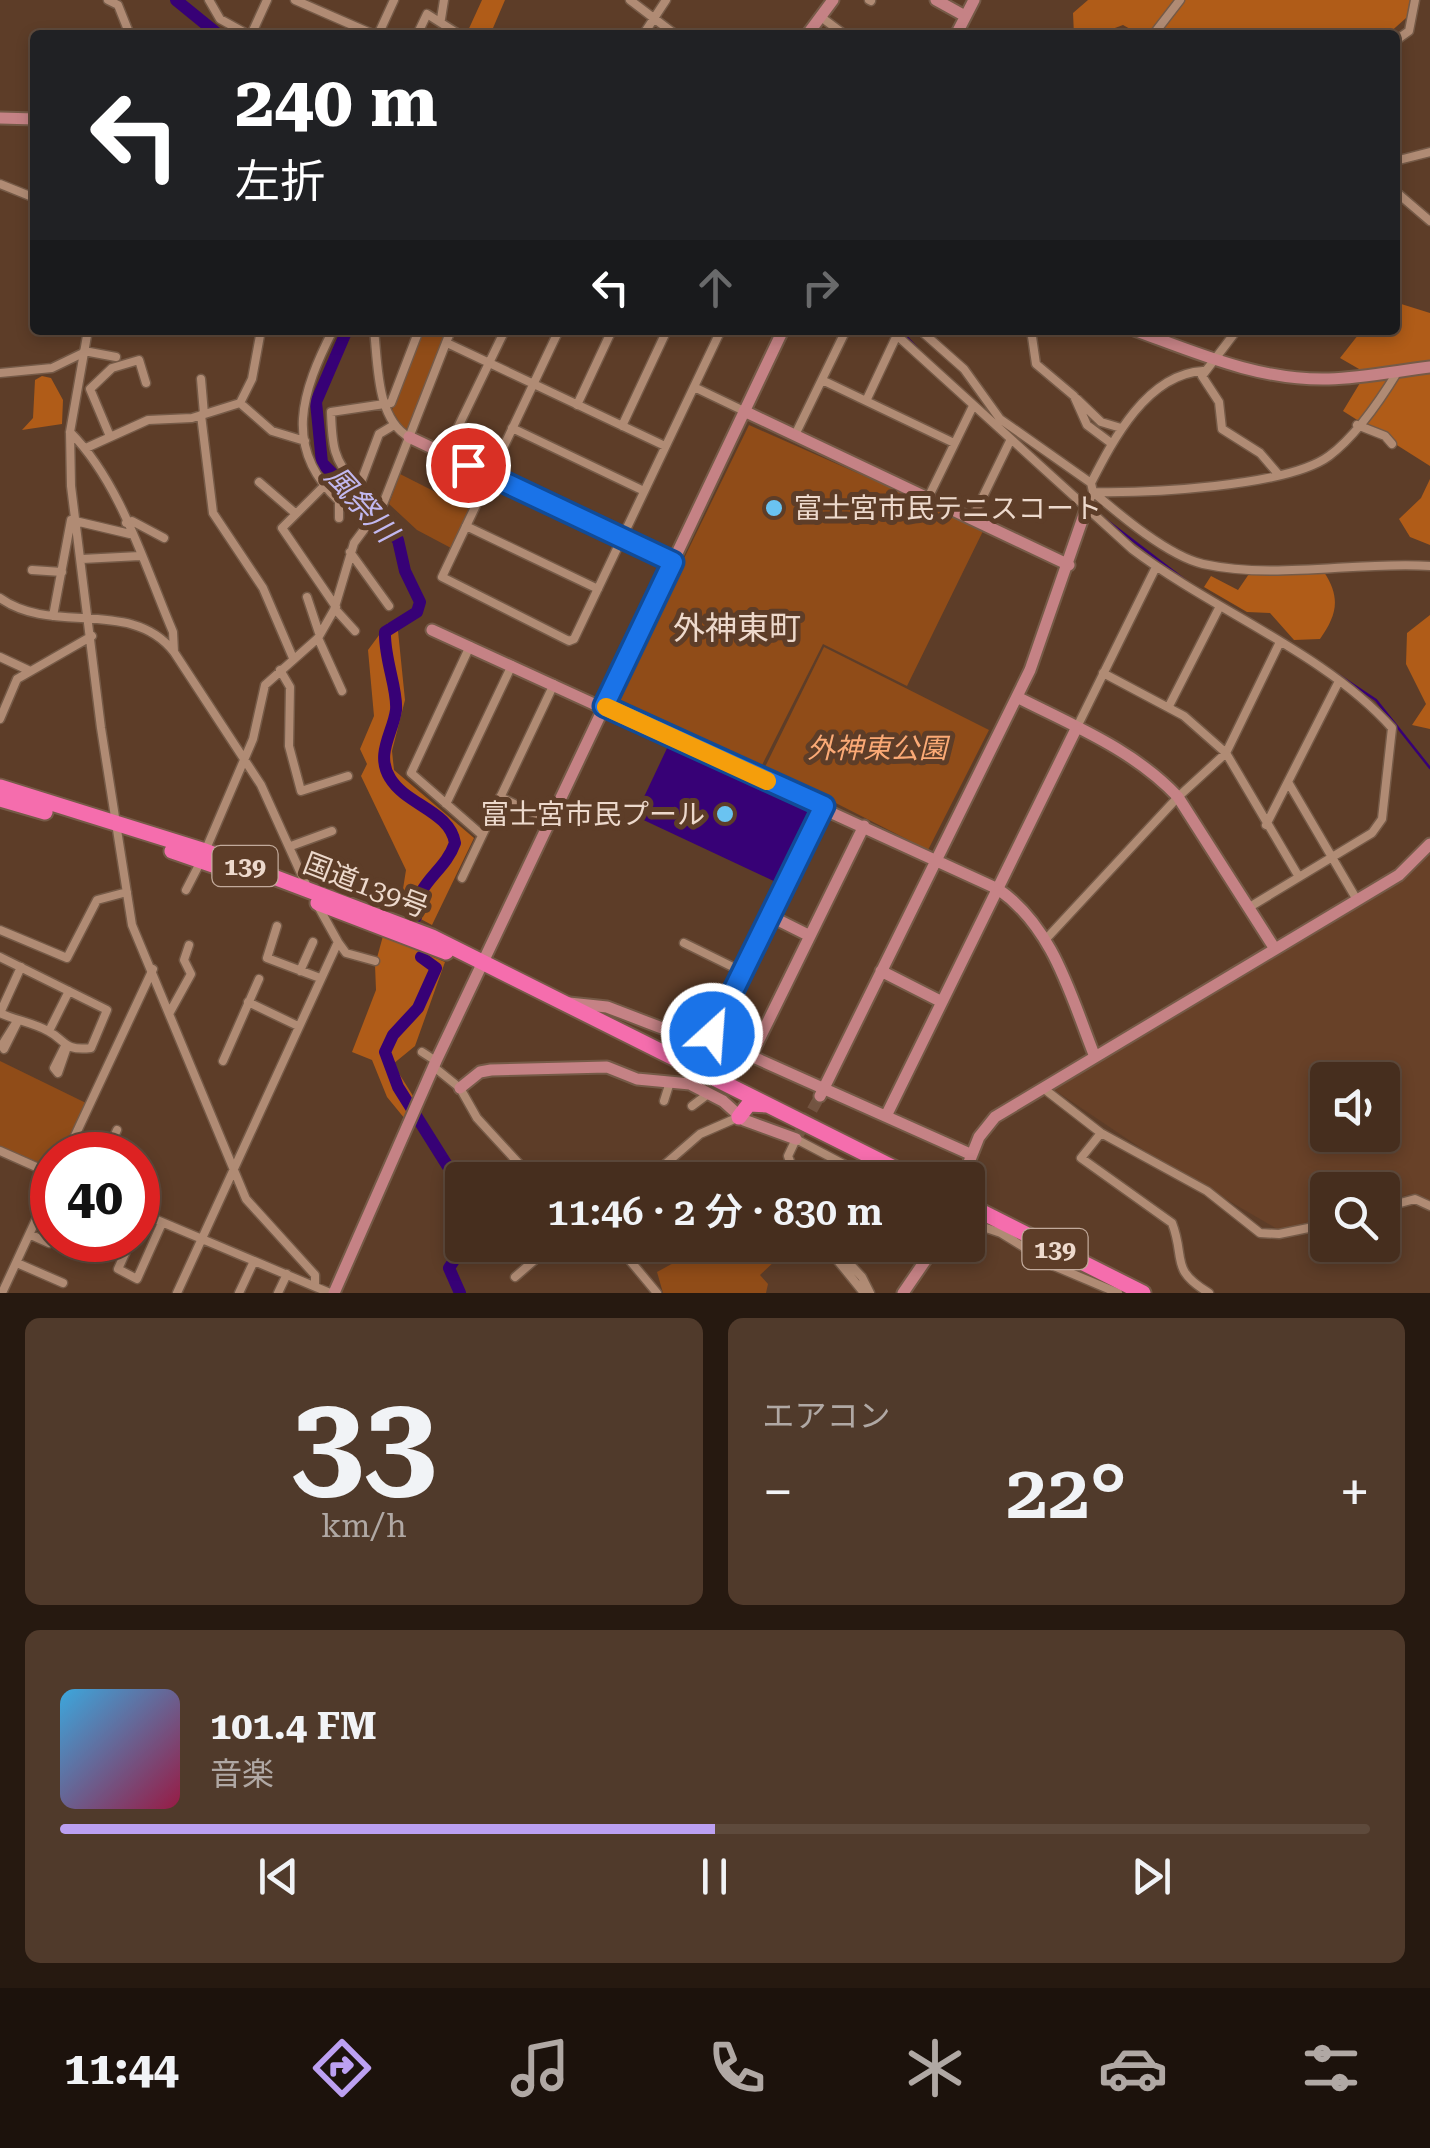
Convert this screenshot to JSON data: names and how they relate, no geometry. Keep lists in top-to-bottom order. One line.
{"streets":{"highway":["139","国道139号"]},"crossings":[["139","国道139号"]],"districts":["外神東町"],"water":["風祭川"],"parks":["外神東公園"],"places":["富士宮市民テニスコート","富士宮市民プール"],"page":{"turn":["240 m","左折"],"limit":"40","trip":"11:46 · 2 分 · 830 m","tile":[["33","km/h"],"エアコン"],"heat":["−","22°","+"],"song":["101.4 FM","音楽"],"tabs":"11:44"}}
